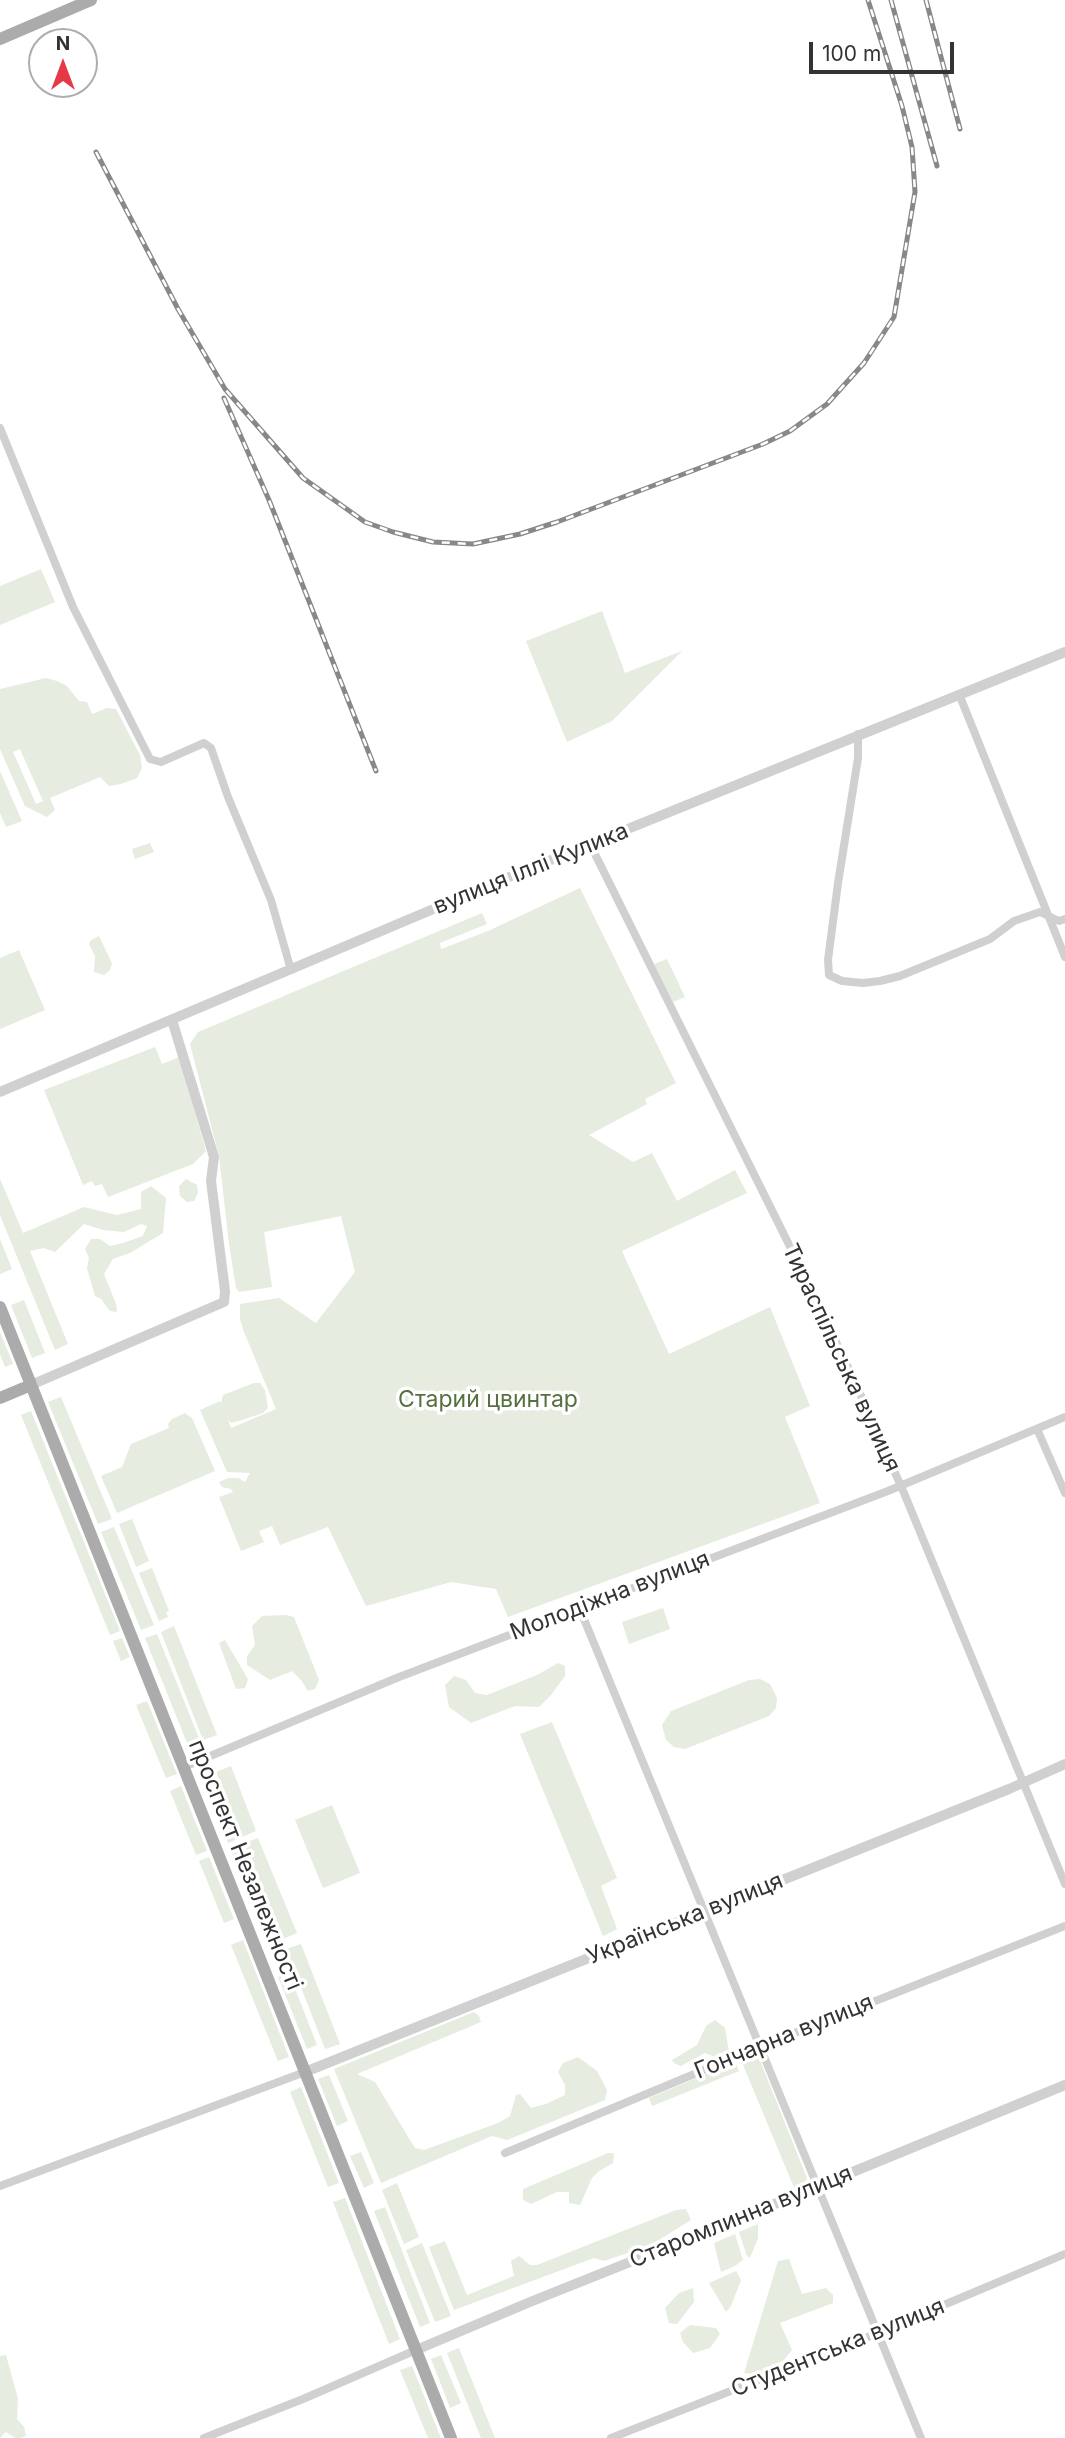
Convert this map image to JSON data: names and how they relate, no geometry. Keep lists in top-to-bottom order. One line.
{"streets":{"main road":["проспект Незалежності"],"street":["вулиця Іллі Кулика","Тираспільська вулиця","Молодіжна вулиця","Українська вулиця","Гончарна вулиця","Старомлинна вулиця","Студентська вулиця"]},"crossings":[["вулиця Іллі Кулика","Тираспільська вулиця"],["Тираспільська вулиця","Молодіжна вулиця"],["Тираспільська вулиця","Українська вулиця"],["Молодіжна вулиця","проспект Незалежності"],["проспект Незалежності","Українська вулиця"],["проспект Незалежності","Старомлинна вулиця"]],"parks":["Старий цвинтар"],"scale_bar":"100 m","north":"top"}
